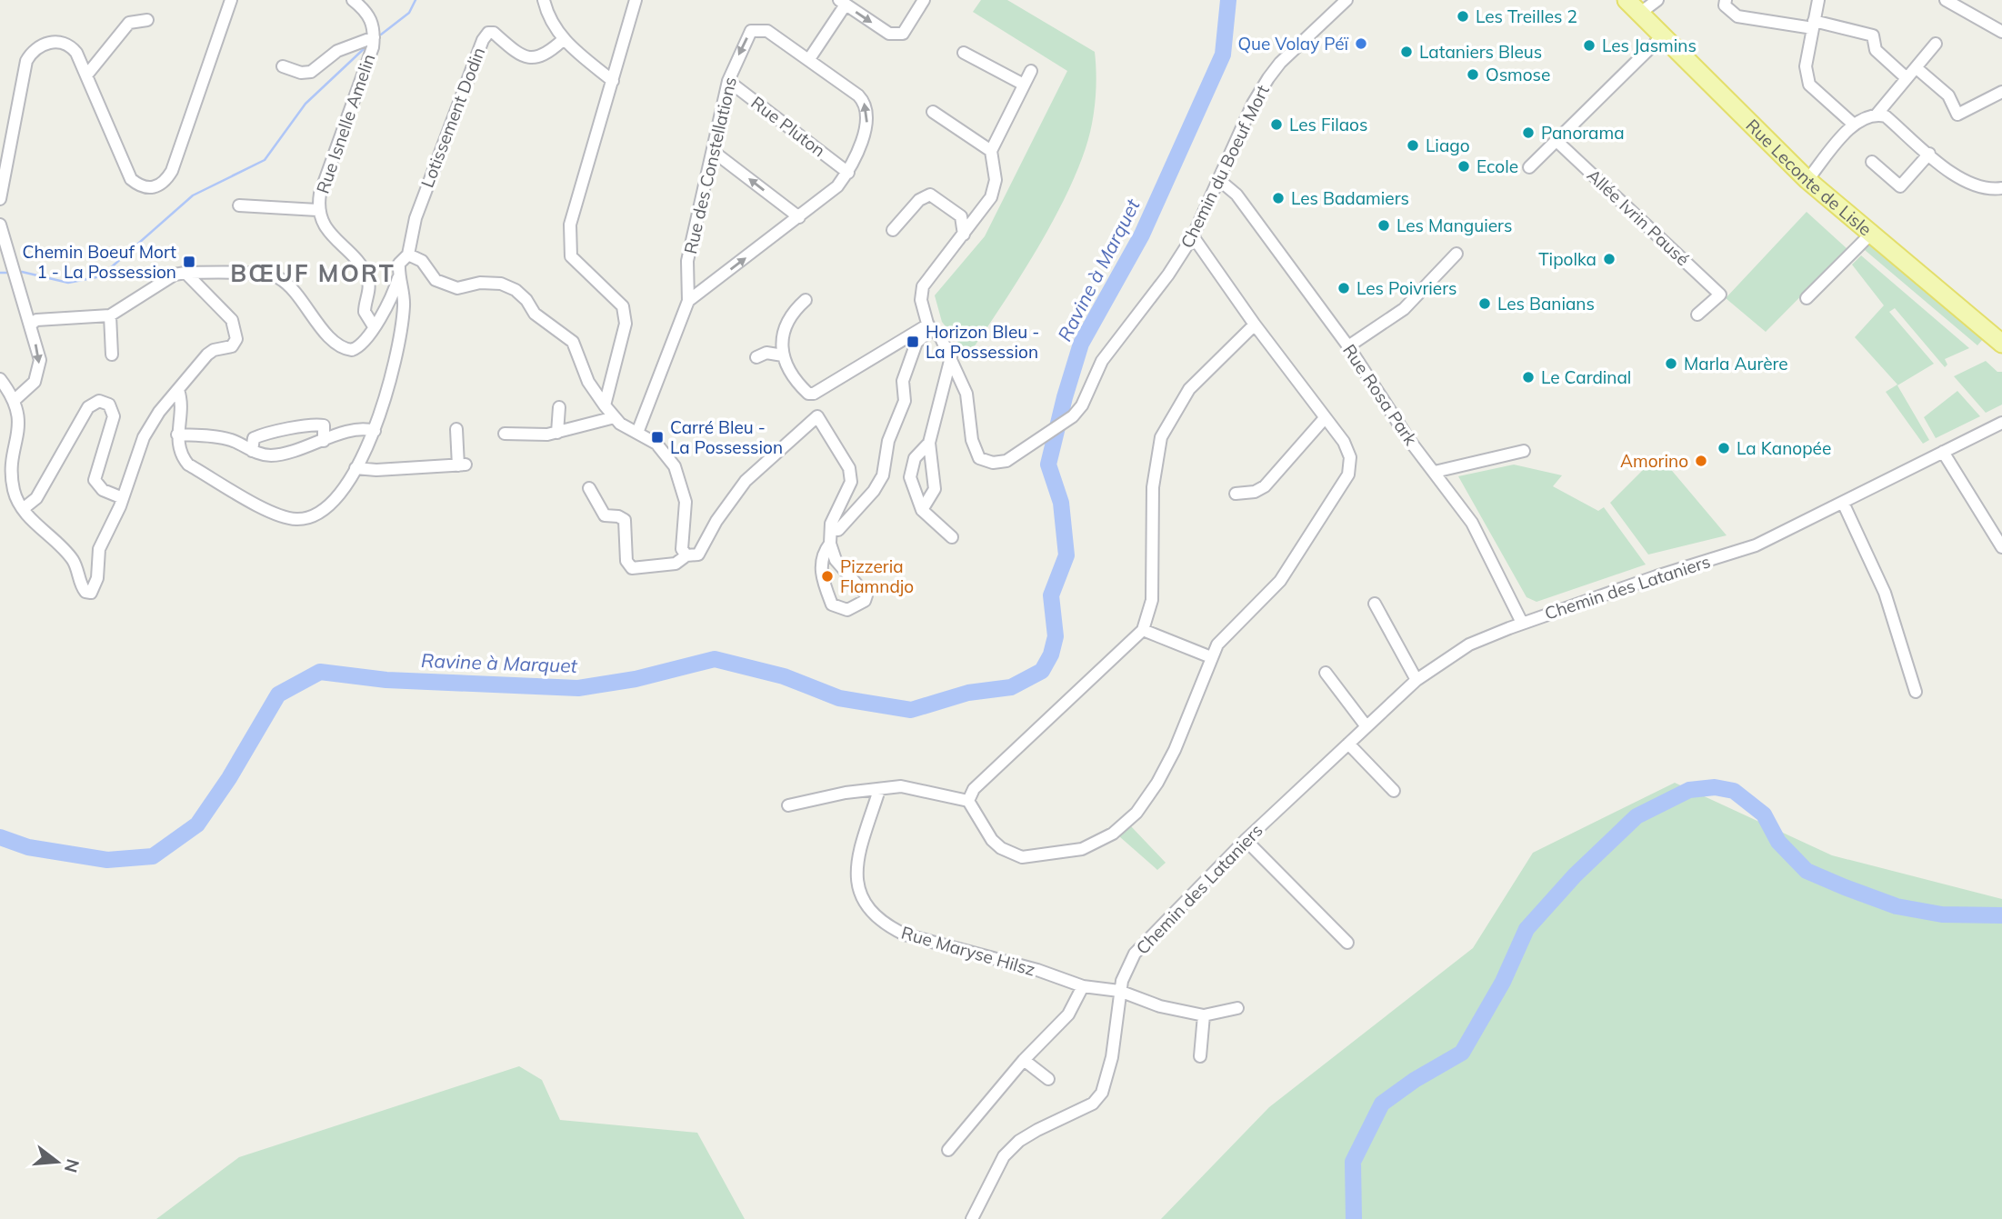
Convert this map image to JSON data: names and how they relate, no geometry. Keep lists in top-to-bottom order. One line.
{"streets":{"main road":["Rue Leconte de Lisle"],"street":["Lotissement Dodin","Rue Isnelle Amelin","Rue Pluton","Rue des Constellations","Chemin du Boeuf Mort","Allée Ivrin Pausé","Rue Rosa Park","Chemin des Lataniers","Rue Maryse Hilsz"]},"crossings":[["Rue Pluton","Rue des Constellations"],["Chemin du Boeuf Mort","Rue Rosa Park"],["Rue Rosa Park","Chemin des Lataniers"],["Chemin des Lataniers","Rue Maryse Hilsz"]],"districts":["BŒUF MORT"],"water":["Ravine à Marquet"],"places":{"other":["Les Treilles 2","Que Volay Péï","Les Jasmins","Lataniers Bleus","Osmose","Les Filaos","Panorama","Liago","Ecole","Les Badamiers","Les Manguiers","Tipolka","Les Poivriers","Les Banians","Marla Aurère","Le Cardinal","La Kanopée","Amorino","Pizzeria Flamndjo"],"transit":["Chemin Boeuf Mort 1 - La Possession","Horizon Bleu - La Possession","Carré Bleu - La Possession"]},"north":"right"}
